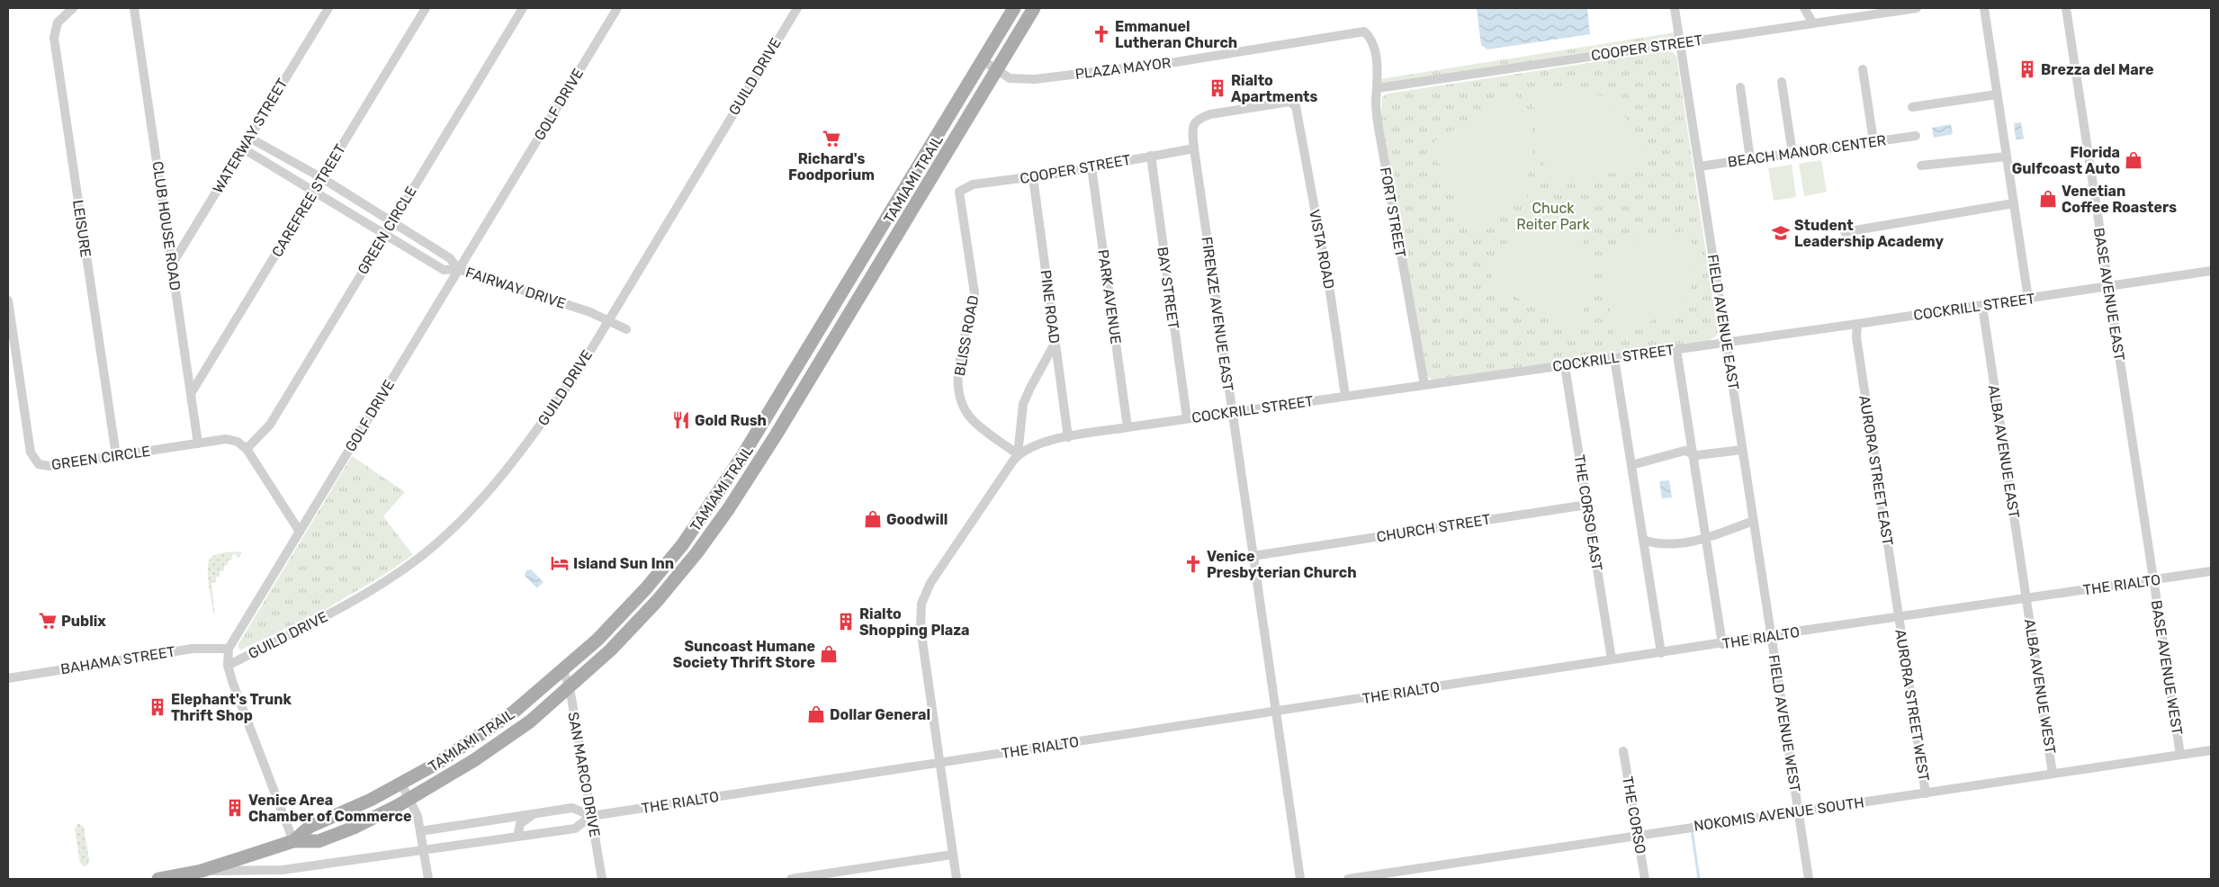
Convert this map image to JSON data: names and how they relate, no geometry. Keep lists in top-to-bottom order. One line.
{"streets":{"main road":["TAMIAMI TRAIL"],"street":["COOPER STREET","PLAZA MAYOR","GUILD DRIVE","GOLF DRIVE","WATERWAY STREET","BEACH MANOR CENTER","CAREFREE STREET","FORT STREET","CLUB HOUSE ROAD","LEISURE","GREEN CIRCLE","VISTA ROAD","FAIRWAY DRIVE","BAY STREET","BASE AVENUE EAST","PARK AVENUE","PINE ROAD","COCKRILL STREET","FIRENZE AVENUE EAST","FIELD AVENUE EAST","BLISS ROAD","ALBA AVENUE EAST","AURORA STREET EAST","THE CORSO EAST","CHURCH STREET","THE RIALTO","BAHAMA STREET","BASE AVENUE WEST","ALBA AVENUE WEST","AURORA STREET WEST","FIELD AVENUE WEST","SAN MARCO DRIVE","NOKOMIS AVENUE SOUTH","THE CORSO"]},"crossings":[["COOPER STREET","FORT STREET"],["COOPER STREET","BAY STREET"],["COOPER STREET","PARK AVENUE"],["COOPER STREET","PINE ROAD"],["COOPER STREET","FIRENZE AVENUE EAST"],["COOPER STREET","FIELD AVENUE EAST"],["COOPER STREET","BLISS ROAD"],["PLAZA MAYOR","TAMIAMI TRAIL"],["PLAZA MAYOR","FORT STREET"],["GUILD DRIVE","GOLF DRIVE"],["GUILD DRIVE","FAIRWAY DRIVE"],["GOLF DRIVE","TAMIAMI TRAIL"],["GOLF DRIVE","FAIRWAY DRIVE"],["GOLF DRIVE","BAHAMA STREET"],["WATERWAY STREET","CLUB HOUSE ROAD"],["WATERWAY STREET","FAIRWAY DRIVE"],["BEACH MANOR CENTER","FIELD AVENUE EAST"],["TAMIAMI TRAIL","THE RIALTO"],["TAMIAMI TRAIL","SAN MARCO DRIVE"],["CAREFREE STREET","CLUB HOUSE ROAD"],["CAREFREE STREET","FAIRWAY DRIVE"],["FORT STREET","COCKRILL STREET"],["CLUB HOUSE ROAD","GREEN CIRCLE"],["LEISURE","GREEN CIRCLE"],["GREEN CIRCLE","FAIRWAY DRIVE"],["VISTA ROAD","COCKRILL STREET"],["VISTA ROAD","FIRENZE AVENUE EAST"],["BAY STREET","COCKRILL STREET"],["BASE AVENUE EAST","COCKRILL STREET"],["BASE AVENUE EAST","THE RIALTO"],["BASE AVENUE EAST","BASE AVENUE WEST"],["PARK AVENUE","COCKRILL STREET"],["PINE ROAD","COCKRILL STREET"],["COCKRILL STREET","FIRENZE AVENUE EAST"],["COCKRILL STREET","FIELD AVENUE EAST"],["COCKRILL STREET","BLISS ROAD"],["COCKRILL STREET","ALBA AVENUE EAST"],["COCKRILL STREET","AURORA STREET EAST"],["COCKRILL STREET","THE CORSO EAST"],["COCKRILL STREET","THE RIALTO"],["FIRENZE AVENUE EAST","CHURCH STREET"],["FIRENZE AVENUE EAST","THE RIALTO"],["FIELD AVENUE EAST","THE RIALTO"],["FIELD AVENUE EAST","FIELD AVENUE WEST"],["ALBA AVENUE EAST","THE RIALTO"],["ALBA AVENUE EAST","ALBA AVENUE WEST"],["AURORA STREET EAST","THE RIALTO"],["AURORA STREET EAST","AURORA STREET WEST"],["THE CORSO EAST","CHURCH STREET"],["THE CORSO EAST","THE RIALTO"],["THE RIALTO","BASE AVENUE WEST"],["THE RIALTO","ALBA AVENUE WEST"],["THE RIALTO","AURORA STREET WEST"],["THE RIALTO","FIELD AVENUE WEST"],["THE RIALTO","SAN MARCO DRIVE"],["BASE AVENUE WEST","NOKOMIS AVENUE SOUTH"],["ALBA AVENUE WEST","NOKOMIS AVENUE SOUTH"],["AURORA STREET WEST","NOKOMIS AVENUE SOUTH"],["FIELD AVENUE WEST","NOKOMIS AVENUE SOUTH"],["NOKOMIS AVENUE SOUTH","THE CORSO"]],"parks":["Chuck Reiter Park"],"places":{"church":["Emmanuel Lutheran Church","Venice Presbyterian Church"],"building":["Brezza del Mare","Rialto Apartments","Rialto Shopping Plaza","Elephant's Trunk Thrift Shop","Venice Area Chamber of Commerce"],"supermarket":["Richard's Foodporium","Publix"],"shop":["Florida Gulfcoast Auto","Venetian Coffee Roasters","Goodwill","Suncoast Humane Society Thrift Store","Dollar General"],"school or university":["Student Leadership Academy"],"restaurant":["Gold Rush"],"hotel":["Island Sun Inn"]}}
